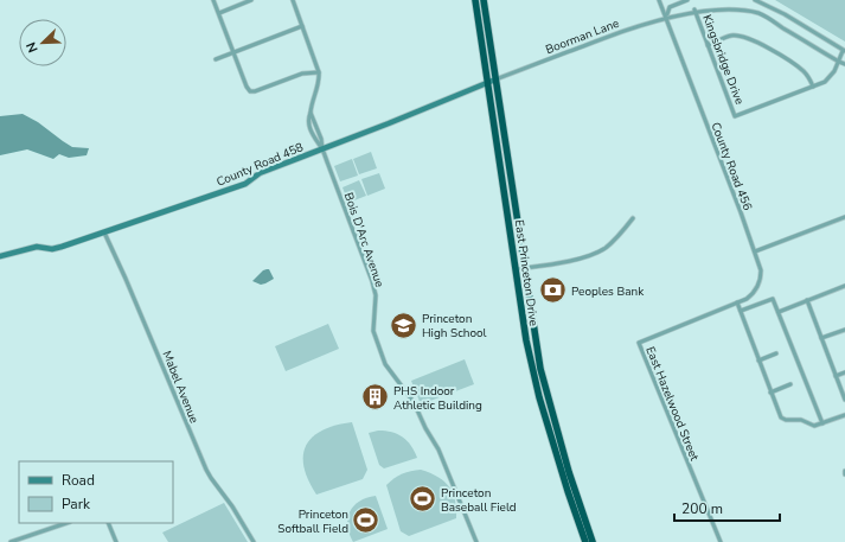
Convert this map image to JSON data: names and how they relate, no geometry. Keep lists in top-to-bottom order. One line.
{"streets":{"highway":["East Princeton Drive"],"street":["Boorman Lane","Kingsbridge Drive","County Road 458","County Road 456","Bois D'Arc Avenue","Mabel Avenue","East Hazelwood Street"]},"crossings":[["Boorman Lane","County Road 458"],["Boorman Lane","County Road 456"],["Boorman Lane","East Princeton Drive"],["County Road 458","Bois D'Arc Avenue"],["County Road 458","East Princeton Drive"],["County Road 458","Mabel Avenue"],["County Road 456","East Hazelwood Street"]],"places":{"bank":["Peoples Bank"],"school or university":["Princeton High School"],"building":["PHS Indoor Athletic Building"],"sports":["Princeton Baseball Field","Princeton Softball Field"]},"legend":["Road","Park"],"scale_bar":"200 m","north":"bottom left"}
